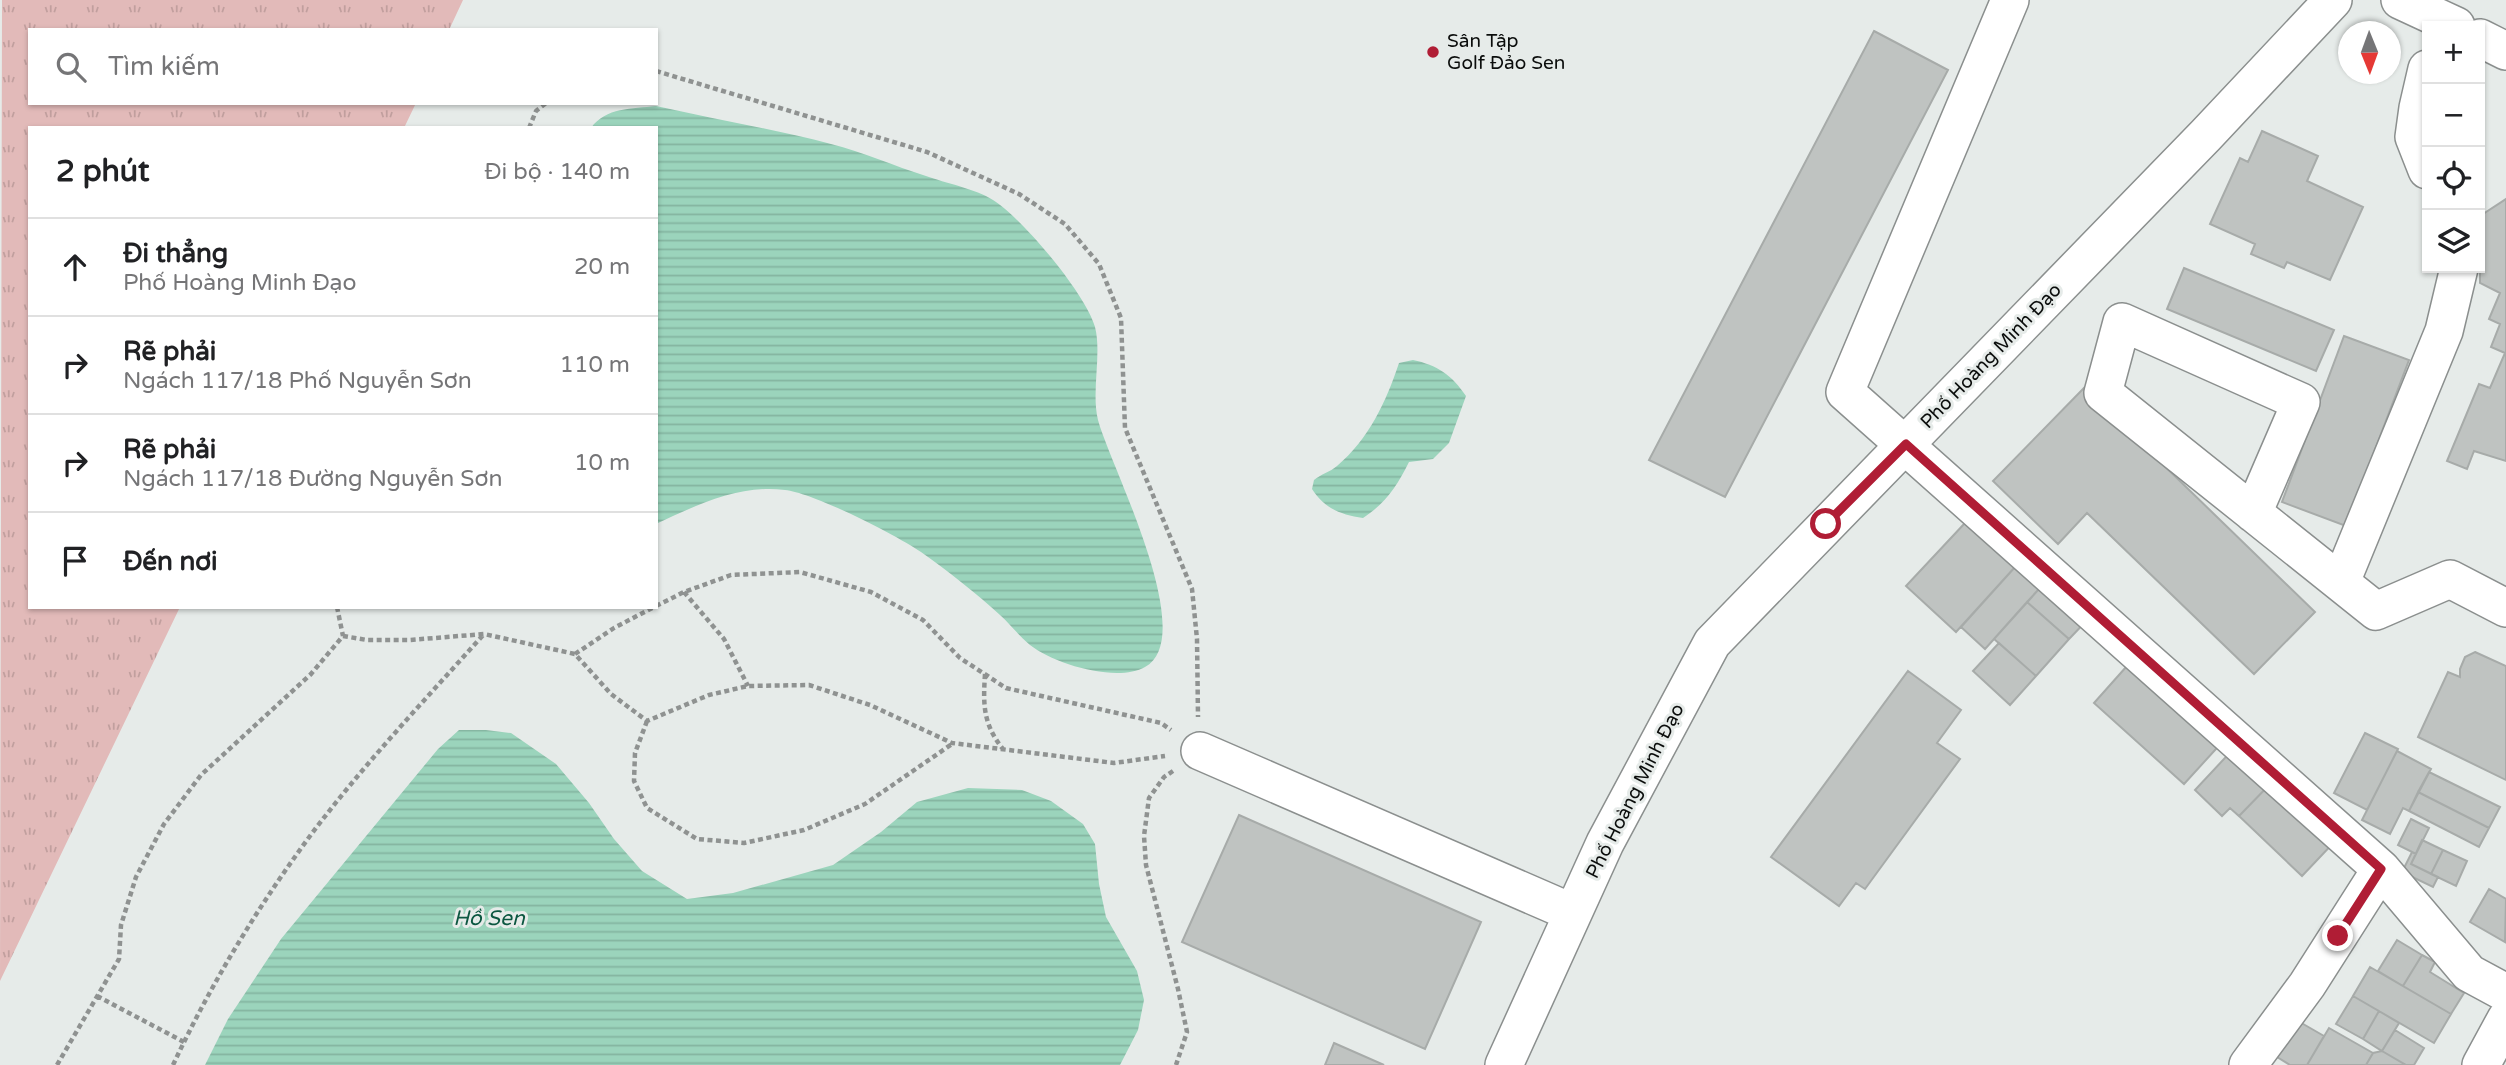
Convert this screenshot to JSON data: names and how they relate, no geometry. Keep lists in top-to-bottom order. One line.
{"streets":{"street":["Phố Hoàng Minh Đạo"]},"water":["Hồ Sen"],"places":["Sân Tập Golf Đảo Sen"],"north":"bottom","page":{"map_buttons":["+","−"],"search":"Tìm kiếm","heading":["2 phút","Đi bộ · 140 m"],"list":[["Đi thẳng","Phố Hoàng Minh Đạo","20 m"],["Rẽ phải","Ngách 117/18 Phố Nguyễn Sơn","110 m"],["Rẽ phải","Ngách 117/18 Đường Nguyễn Sơn","10 m"],"Đến nơi"]}}
